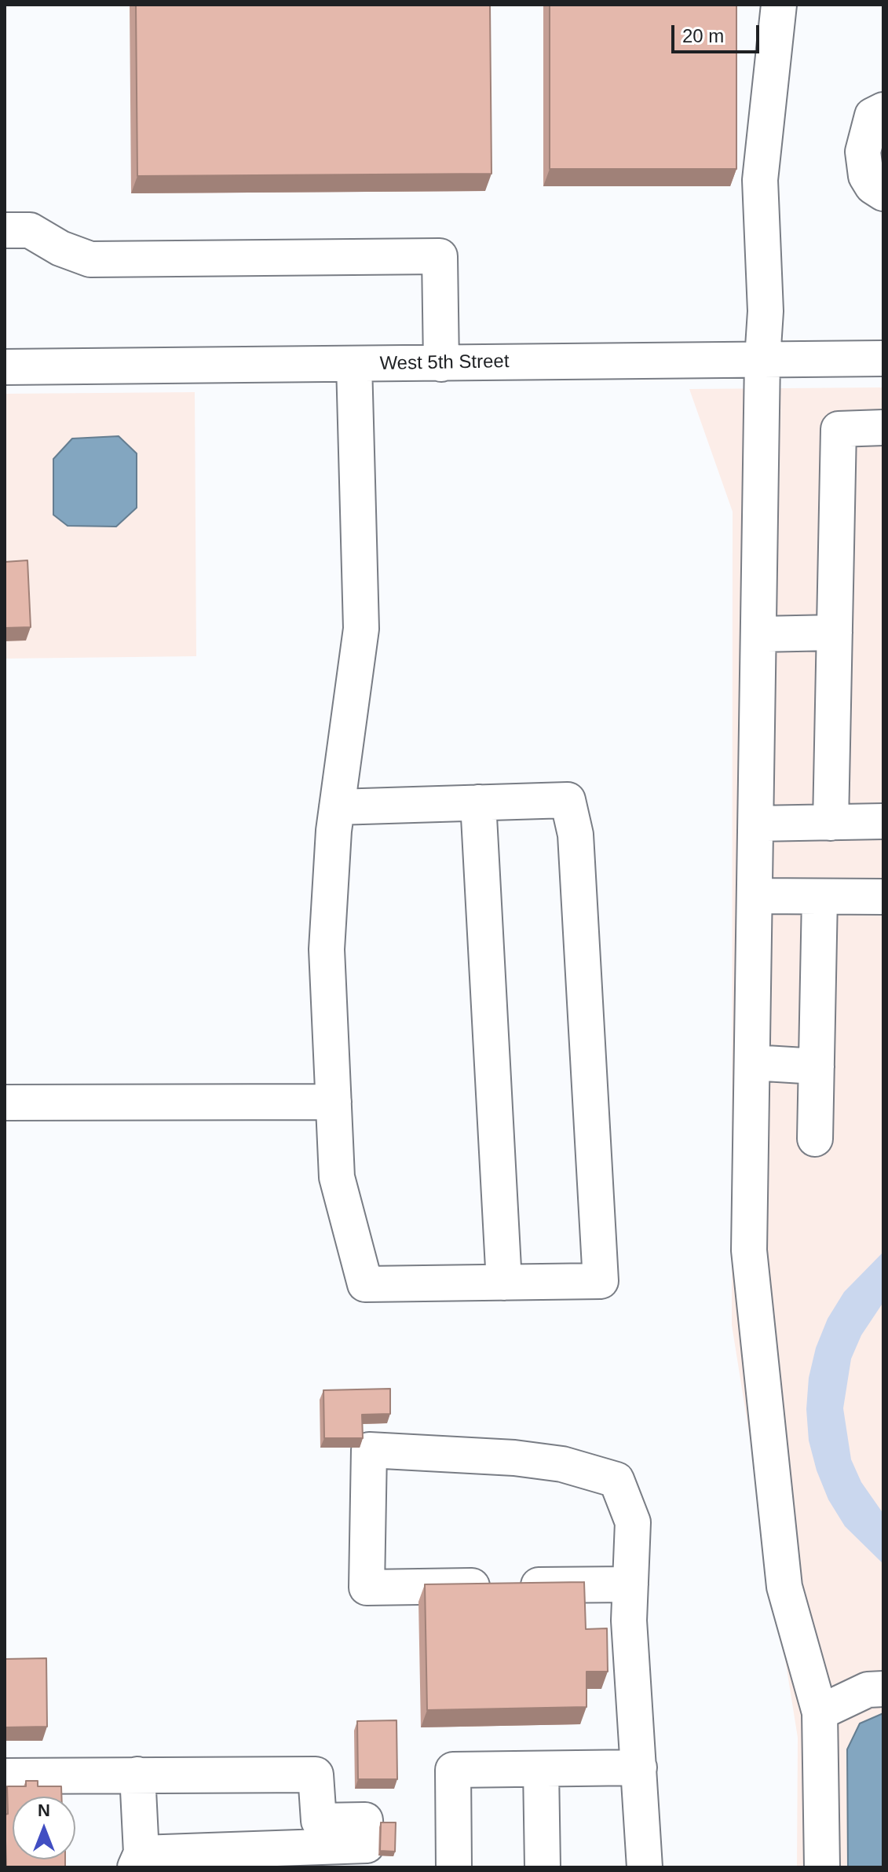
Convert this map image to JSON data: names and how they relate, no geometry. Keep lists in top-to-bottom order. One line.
{"streets":{"street":["West 5th Street"]},"scale_bar":"20 m","north":"top"}
